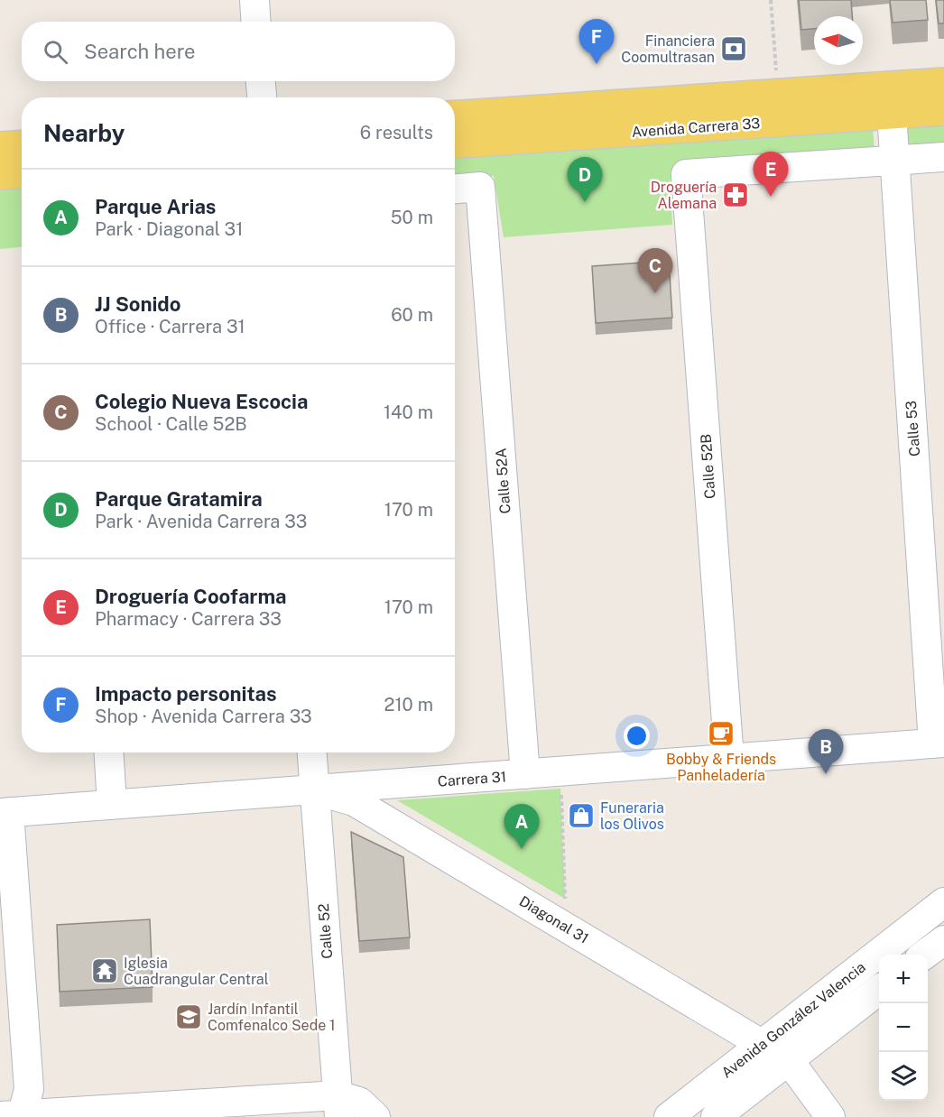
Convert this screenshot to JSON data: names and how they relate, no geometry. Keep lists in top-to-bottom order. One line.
{"streets":{"main road":["Avenida Carrera 33"],"street":["Calle 53","Calle 52B","Calle 52A","Carrera 31","Diagonal 31","Calle 52","Avenida González Valencia"]},"crossings":[["Avenida Carrera 33","Calle 53"],["Calle 53","Calle 52B"],["Calle 53","Carrera 31"],["Calle 52B","Carrera 31"],["Calle 52A","Carrera 31"],["Carrera 31","Diagonal 31"],["Carrera 31","Calle 52"],["Diagonal 31","Calle 52"],["Diagonal 31","Avenida González Valencia"]],"places":{"bank":["Financiera Coomultrasan"],"pharmacy":["Droguería Alemana"],"cafe":["Bobby & Friends Panheladería"],"shop":["Funeraria los Olivos"],"temple":["Iglesia Cuadrangular Central"],"school or university":["Jardín Infantil Comfenalco Sede 1"]},"north":"left","page":{"pins":["F","E","D","C","B","A"],"search":"Search here","heading":["Nearby","6 results"],"list":[{"mark":"A","name":"Parque Arias","note":"Park · Diagonal 31","value":"50 m"},{"mark":"B","name":"JJ Sonido","note":"Office · Carrera 31","value":"60 m"},{"mark":"C","name":"Colegio Nueva Escocia","note":"School · Calle 52B","value":"140 m"},{"mark":"D","name":"Parque Gratamira","note":"Park · Avenida Carrera 33","value":"170 m"},{"mark":"E","name":"Droguería Coofarma","note":"Pharmacy · Carrera 33","value":"170 m"},{"mark":"F","name":"Impacto personitas","note":"Shop · Avenida Carrera 33","value":"210 m"}],"map_buttons":["+","−"]}}
